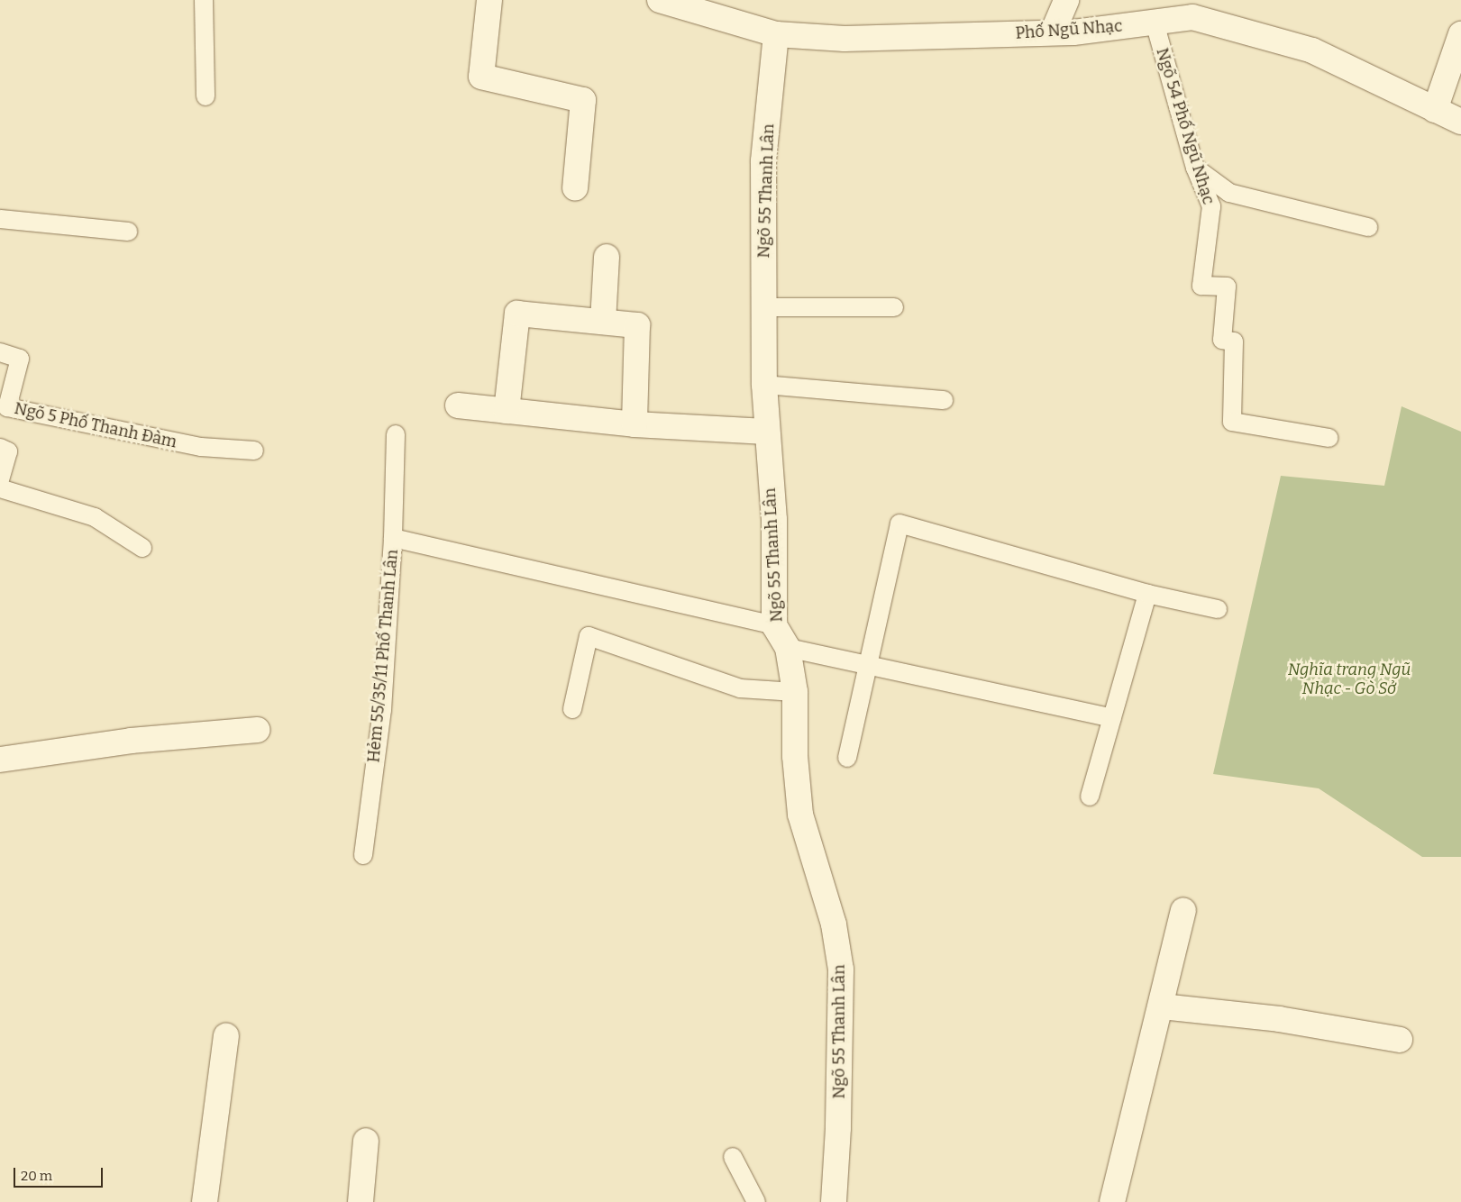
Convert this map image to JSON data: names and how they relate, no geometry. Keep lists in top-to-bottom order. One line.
{"streets":{"street":["Phố Ngũ Nhạc","Ngõ 55 Thanh Lân"],"lane":["Ngõ 54 Phố Ngũ Nhạc","Ngõ 5 Phố Thanh Đàm","Hẻm 55/35/11 Phố Thanh Lân"]},"crossings":[["Phố Ngũ Nhạc","Ngõ 54 Phố Ngũ Nhạc"],["Phố Ngũ Nhạc","Ngõ 55 Thanh Lân"]],"parks":["Nghĩa trang Ngũ Nhạc - Gò Sở"],"scale_bar":"20 m"}
